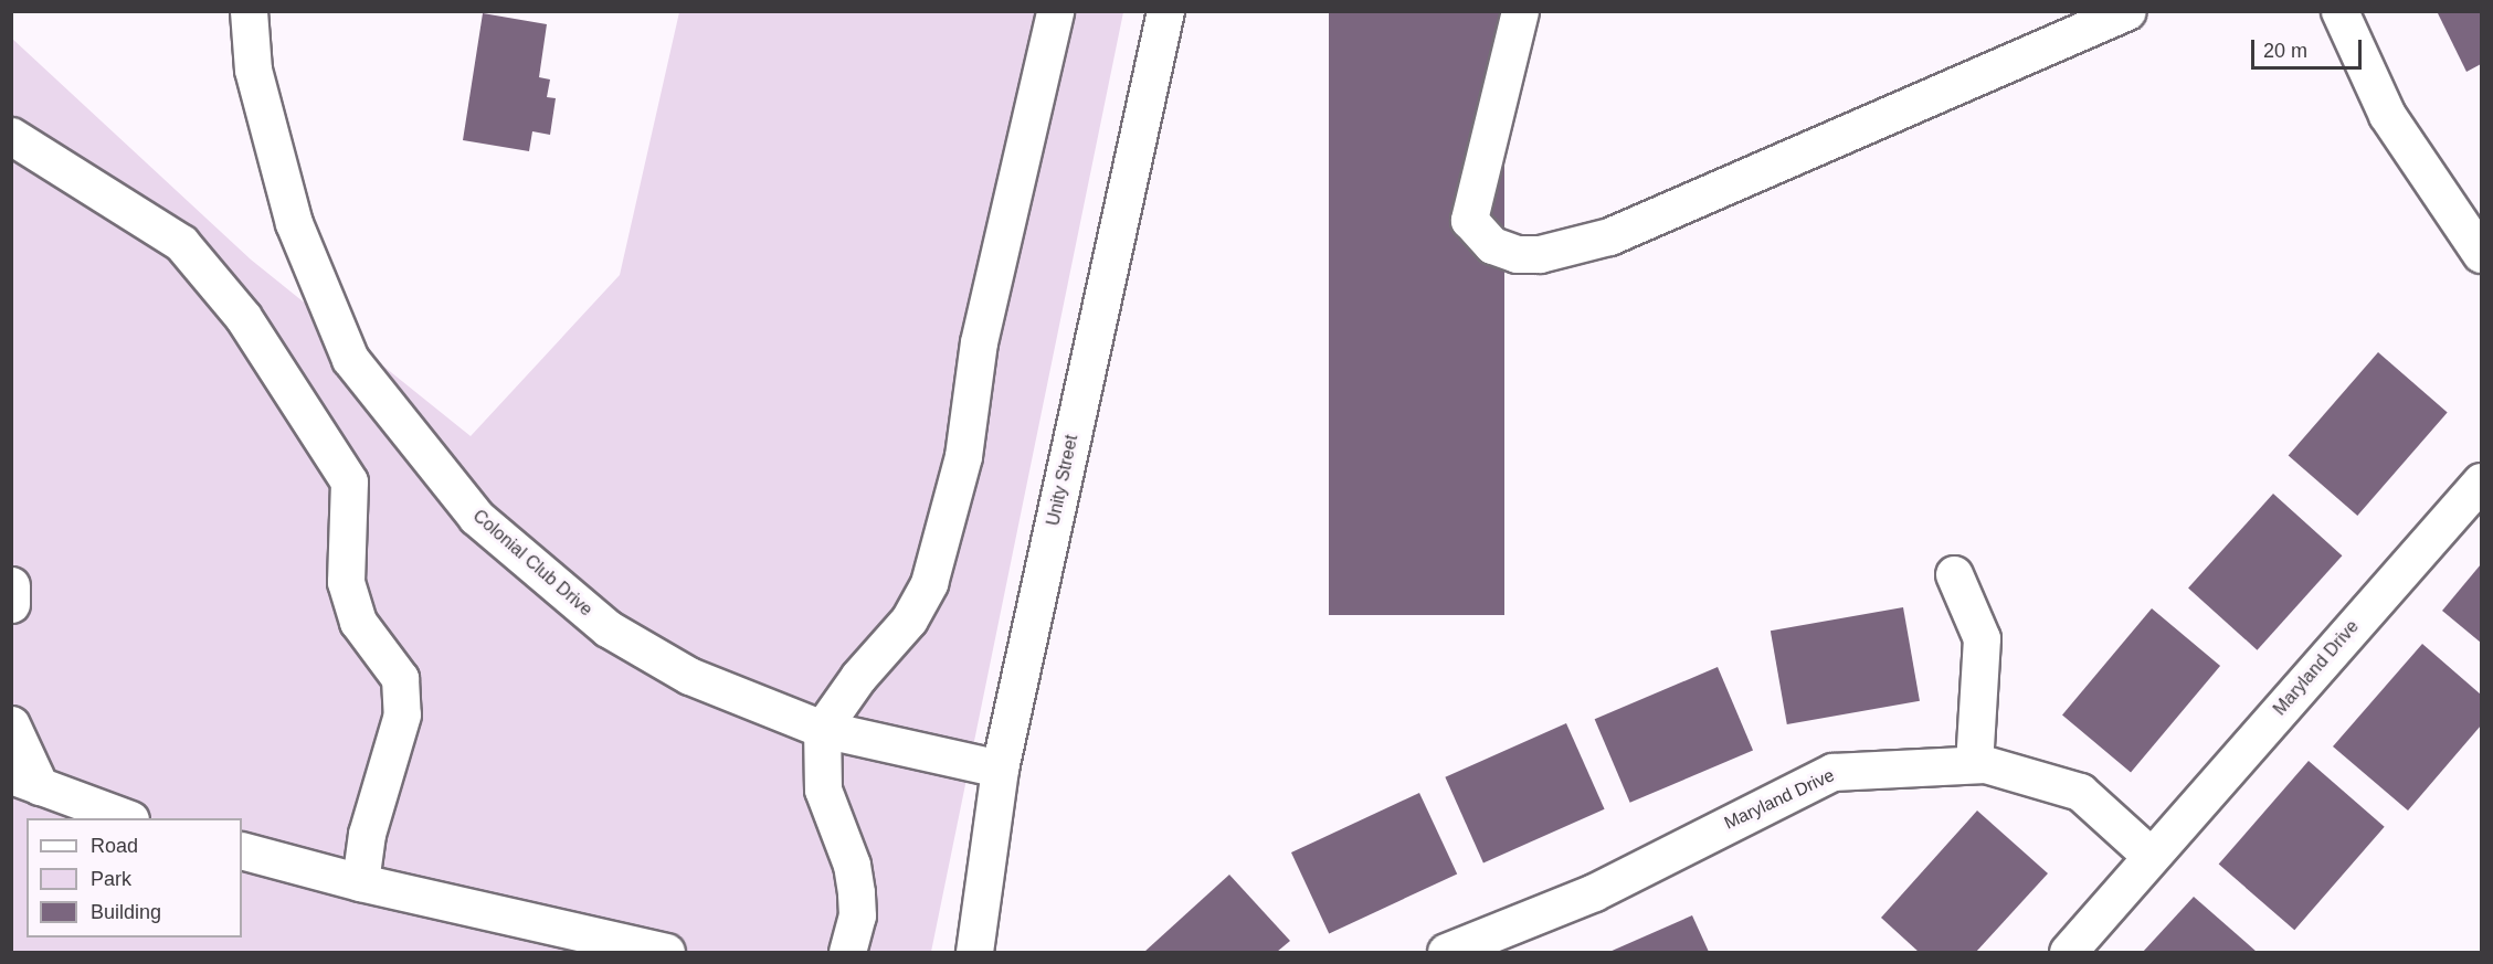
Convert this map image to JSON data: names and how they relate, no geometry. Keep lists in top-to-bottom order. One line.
{"streets":{"street":["Unity Street","Colonial Club Drive","Maryland Drive"]},"crossings":[["Unity Street","Colonial Club Drive"]],"legend":["Road","Park","Building"],"scale_bar":"20 m"}
